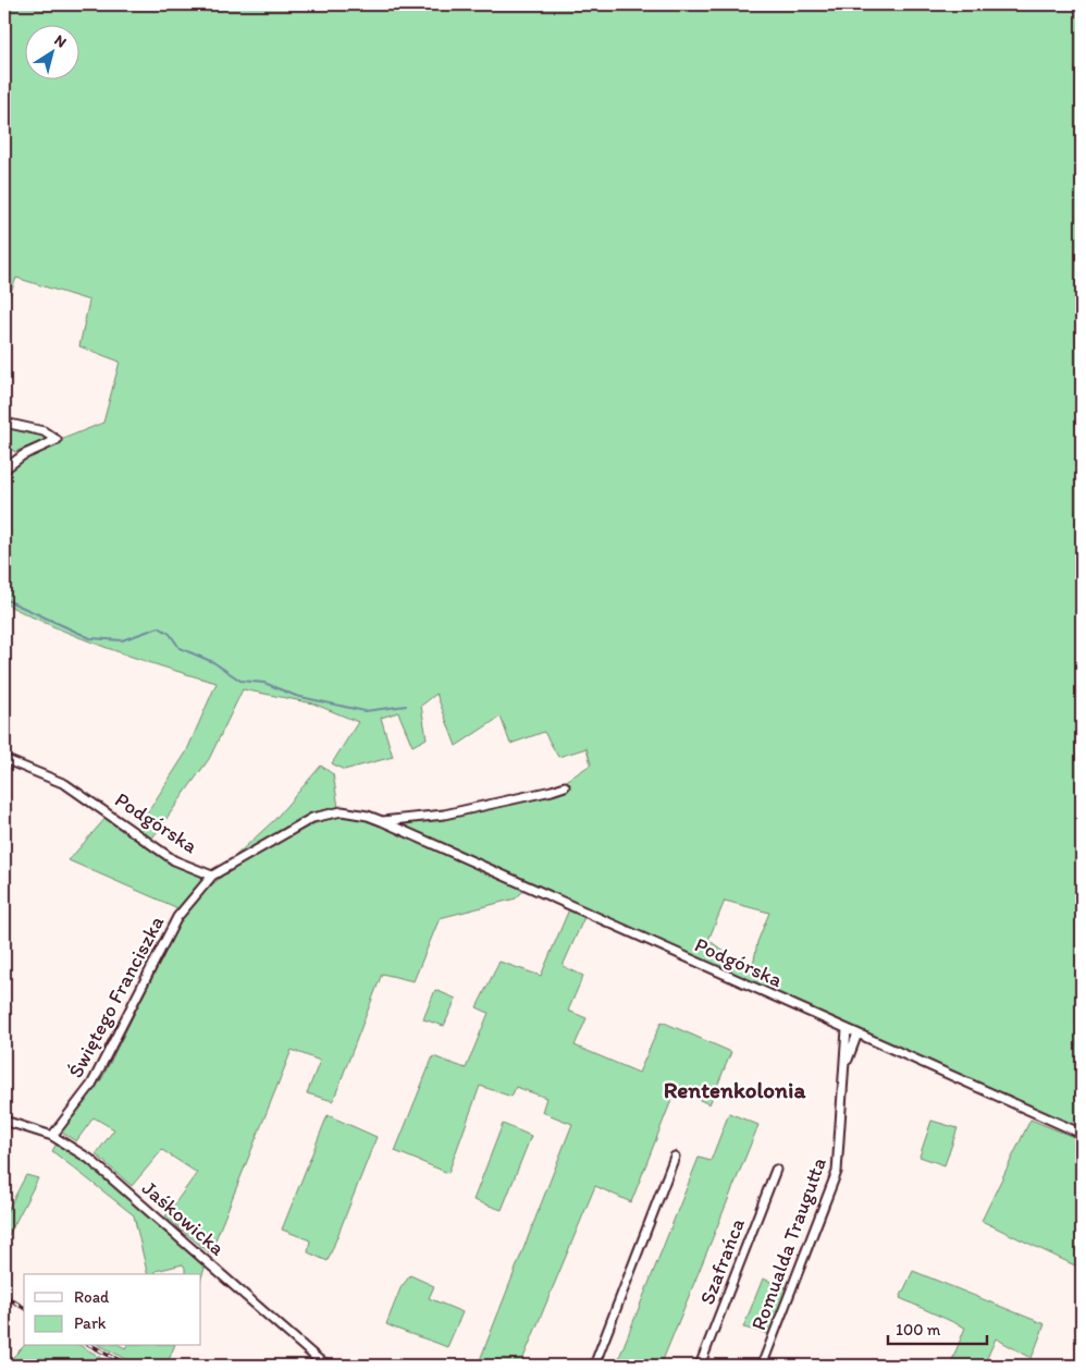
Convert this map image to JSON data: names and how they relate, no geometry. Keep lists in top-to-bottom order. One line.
{"streets":{"street":["Podgórska","Świętego Franciszka","Jaśkowicka","Romualda Traugutta","Szafrańca"]},"crossings":[["Podgórska","Świętego Franciszka"],["Podgórska","Romualda Traugutta"],["Świętego Franciszka","Jaśkowicka"]],"districts":["Rentenkolonia"],"legend":["Road","Park"],"scale_bar":"100 m","north":"top right"}
